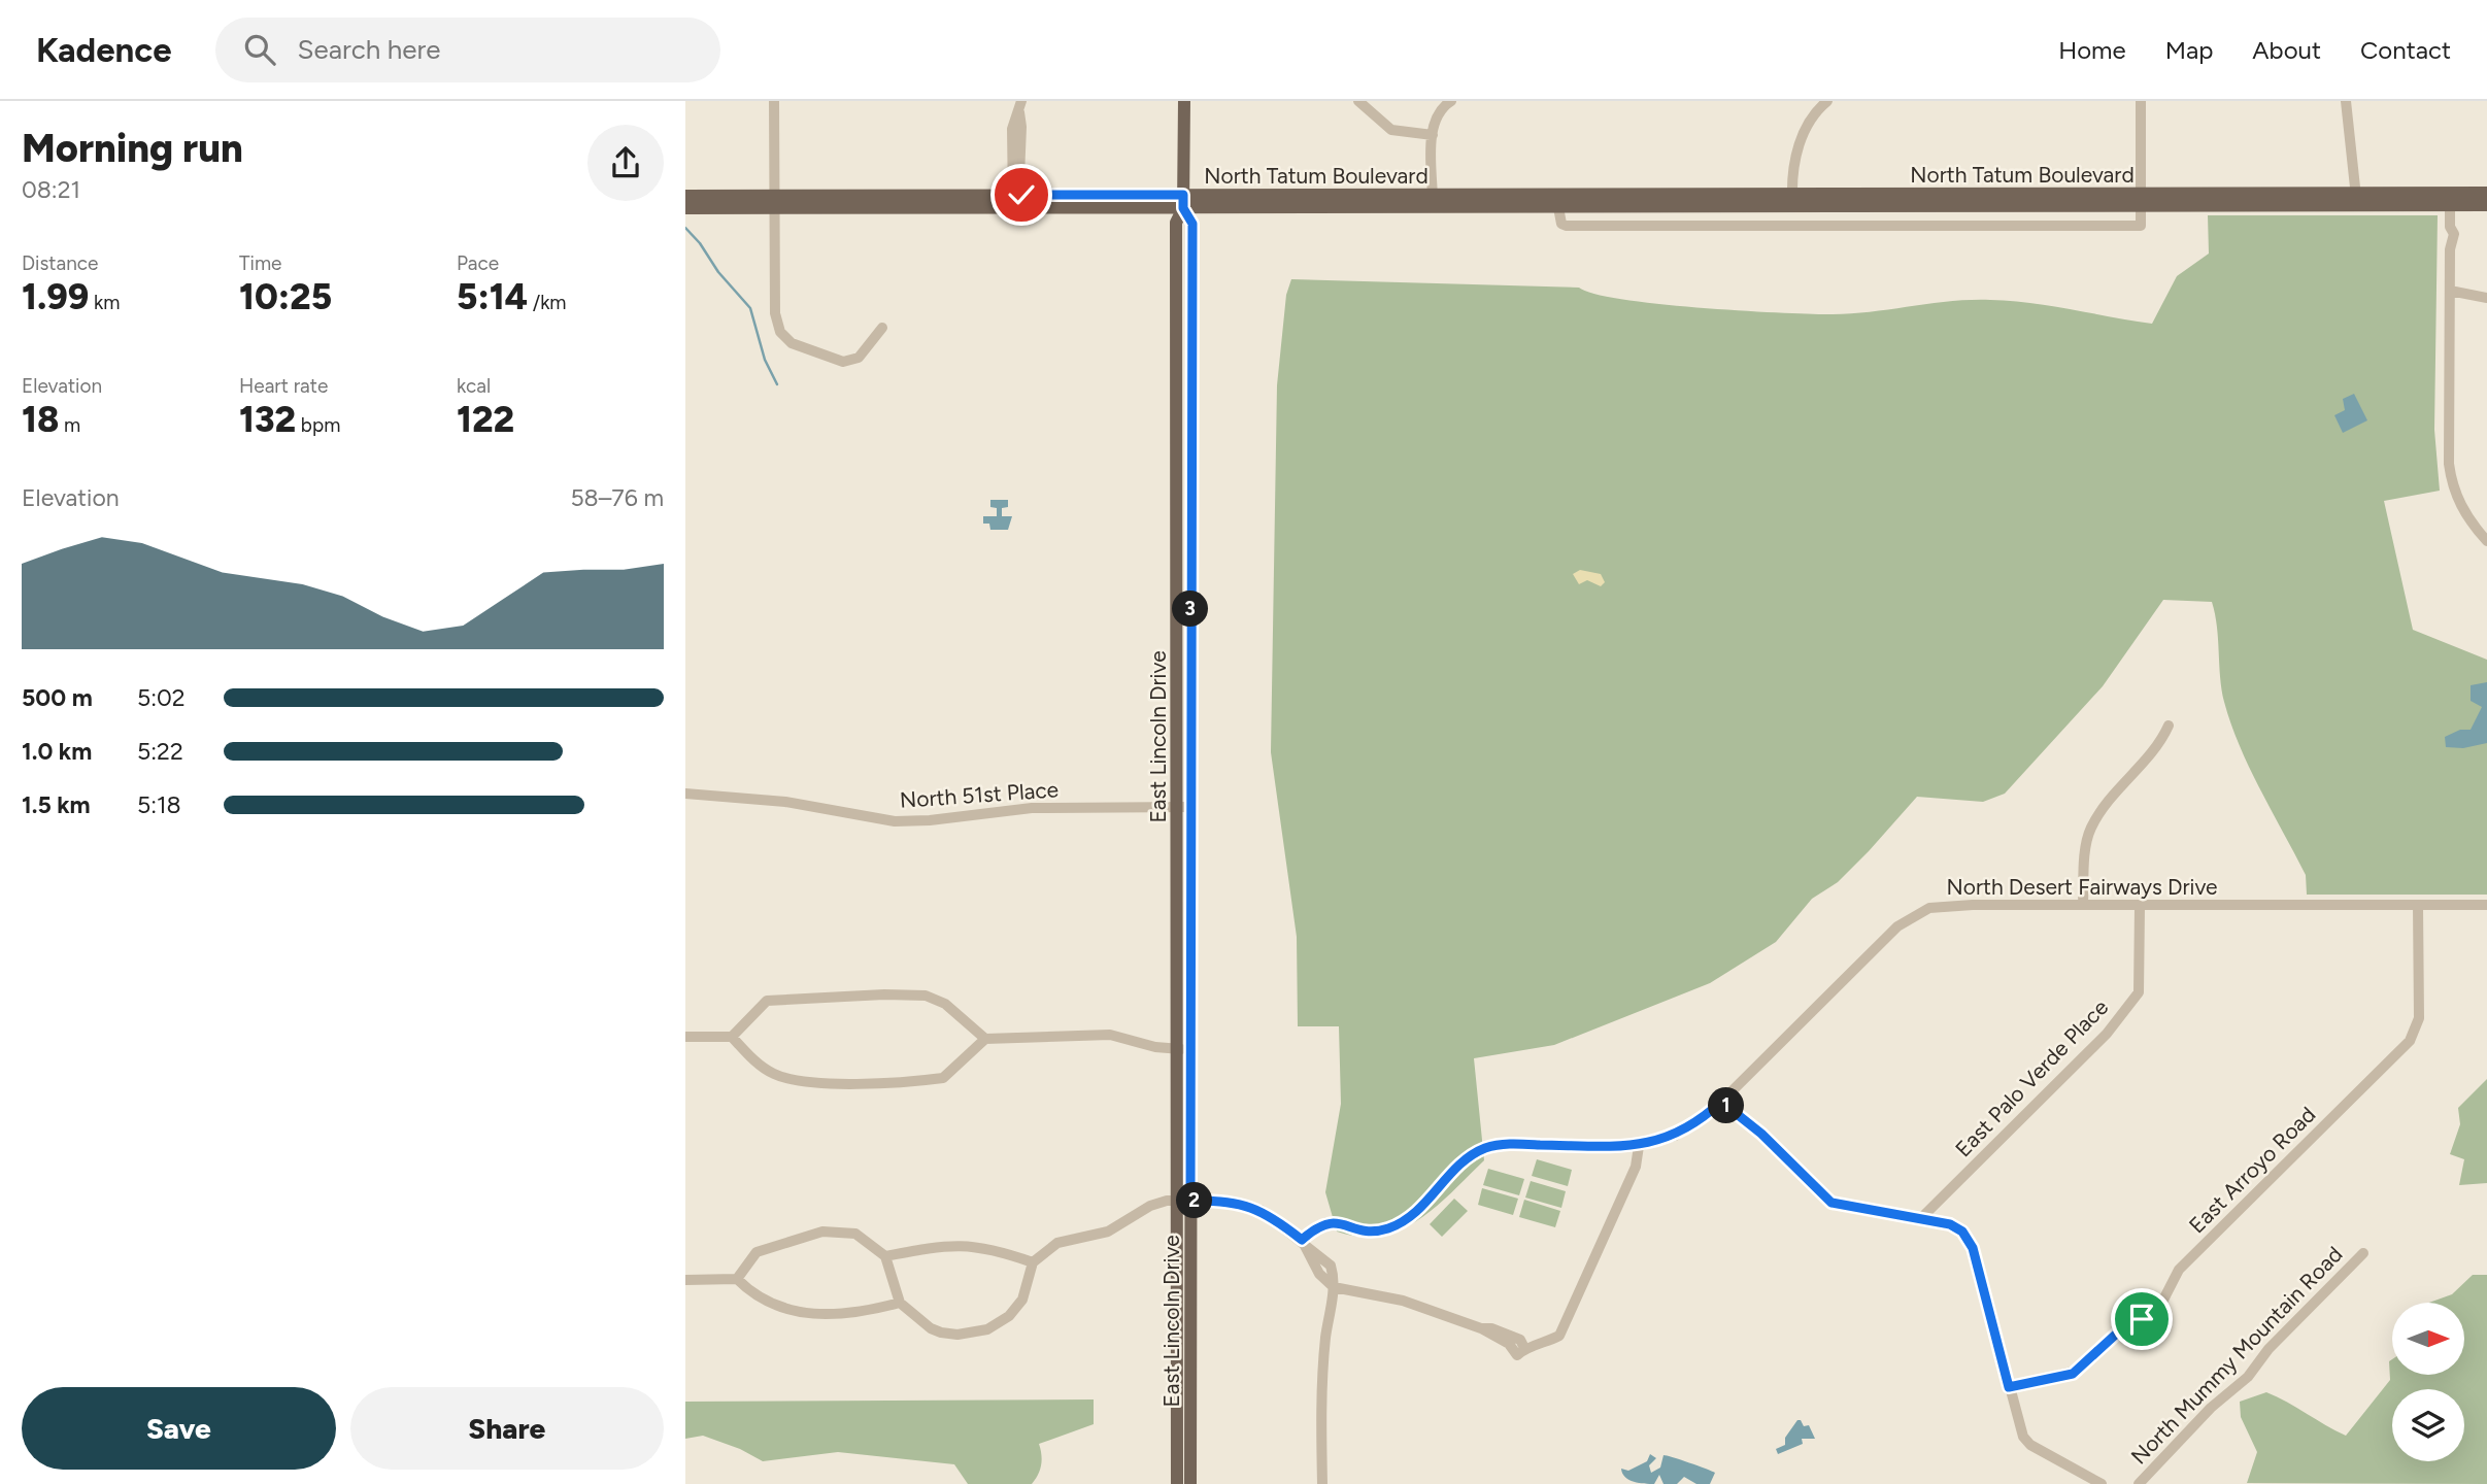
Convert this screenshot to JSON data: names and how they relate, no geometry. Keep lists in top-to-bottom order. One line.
{"streets":{"main road":["North Tatum Boulevard","East Lincoln Drive"],"street":["North 51st Place","North Desert Fairways Drive","East Palo Verde Place","East Arroyo Road","North Mummy Mountain Road"]},"crossings":[["North Tatum Boulevard","East Lincoln Drive"],["East Lincoln Drive","North 51st Place"],["North Desert Fairways Drive","East Palo Verde Place"],["North Desert Fairways Drive","East Arroyo Road"]],"north":"right","page":{"header":"Kadence","search":"Search here","nav":["Home","Map","About","Contact"],"heading":["Morning run","08:21"],"stats":[["Distance","1.99 km"],["Time","10:25"],["Pace","5:14 /km"],["Elevation","18 m"],["Heart rate","132 bpm"],["kcal","122"]],"chart":["Elevation","58–76 m"],"pins":["3","1","2"],"list":[{"name":"500 m","note":"5:02"},{"name":"1.0 km","note":"5:22"},{"name":"1.5 km","note":"5:18"}],"buttons":["Save","Share"]}}
